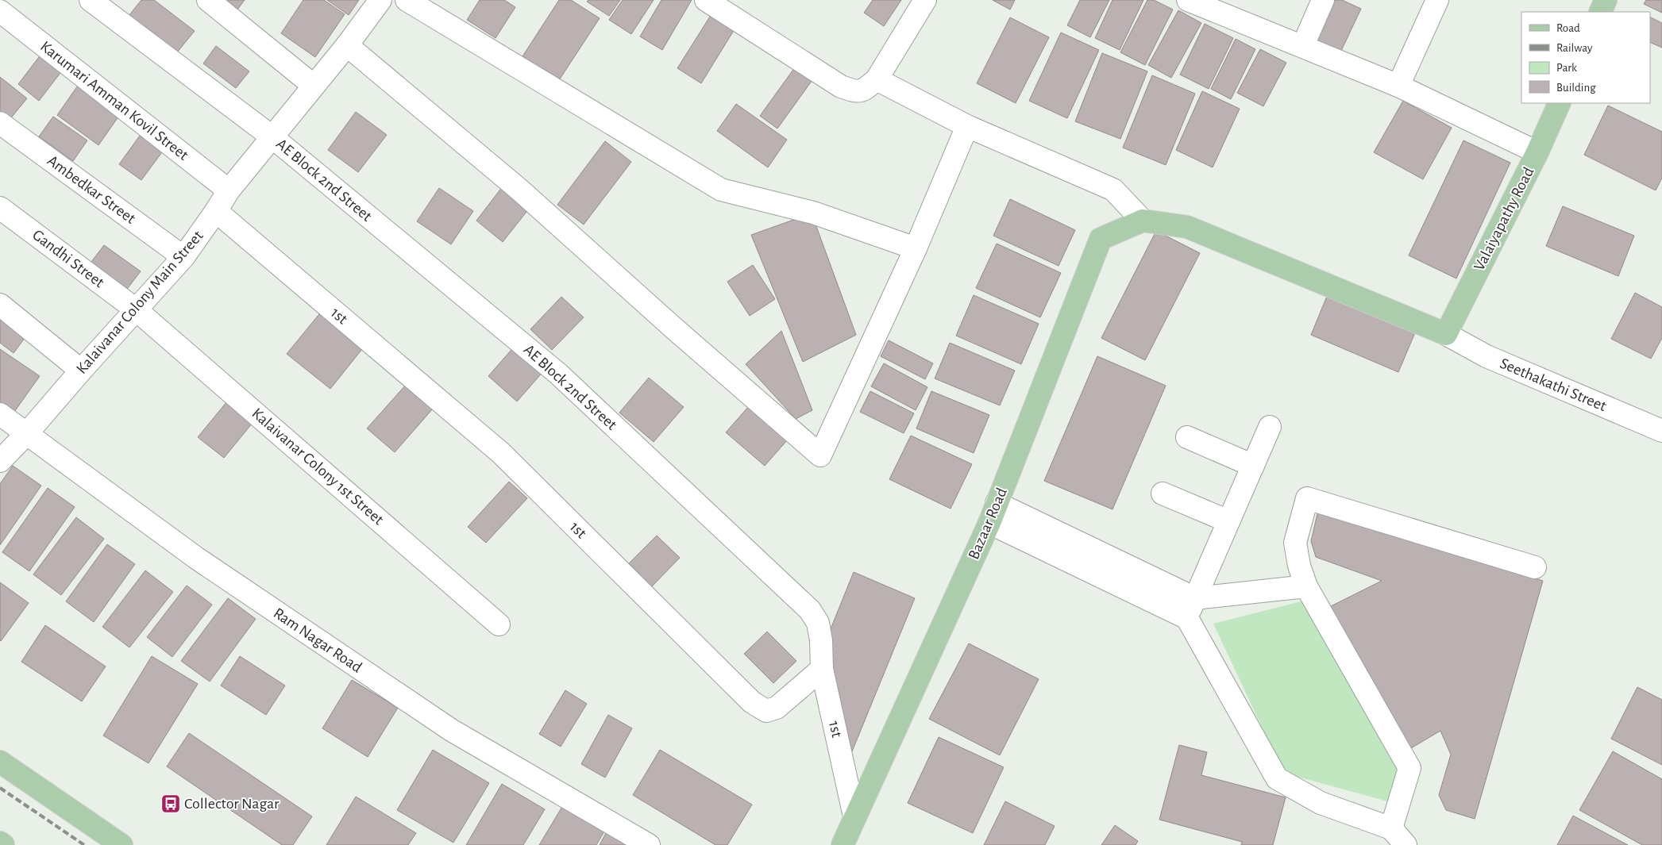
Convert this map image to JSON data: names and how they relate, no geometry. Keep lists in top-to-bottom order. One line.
{"streets":{"main road":["Valaiyapathy Road","Bazaar Road"],"street":["Karumari Amman Kovil Street","AE Block 2nd Street","Ambedkar Street","Gandhi Street","Kalaivanar Colony Main Street","1st","Seethakathi Street","Kalaivanar Colony 1st Street","Ram Nagar Road"]},"crossings":[["Karumari Amman Kovil Street","Kalaivanar Colony Main Street"],["AE Block 2nd Street","Kalaivanar Colony Main Street"],["AE Block 2nd Street","1st"],["Ambedkar Street","Kalaivanar Colony Main Street"],["Valaiyapathy Road","Seethakathi Street"],["Gandhi Street","Kalaivanar Colony Main Street"],["Gandhi Street","Kalaivanar Colony 1st Street"],["Kalaivanar Colony Main Street","1st"],["Kalaivanar Colony Main Street","Kalaivanar Colony 1st Street"],["Kalaivanar Colony Main Street","Ram Nagar Road"],["1st","Bazaar Road"]],"places":{"bus stop":["Collector Nagar"]},"legend":["Road","Railway","Park","Building"]}
